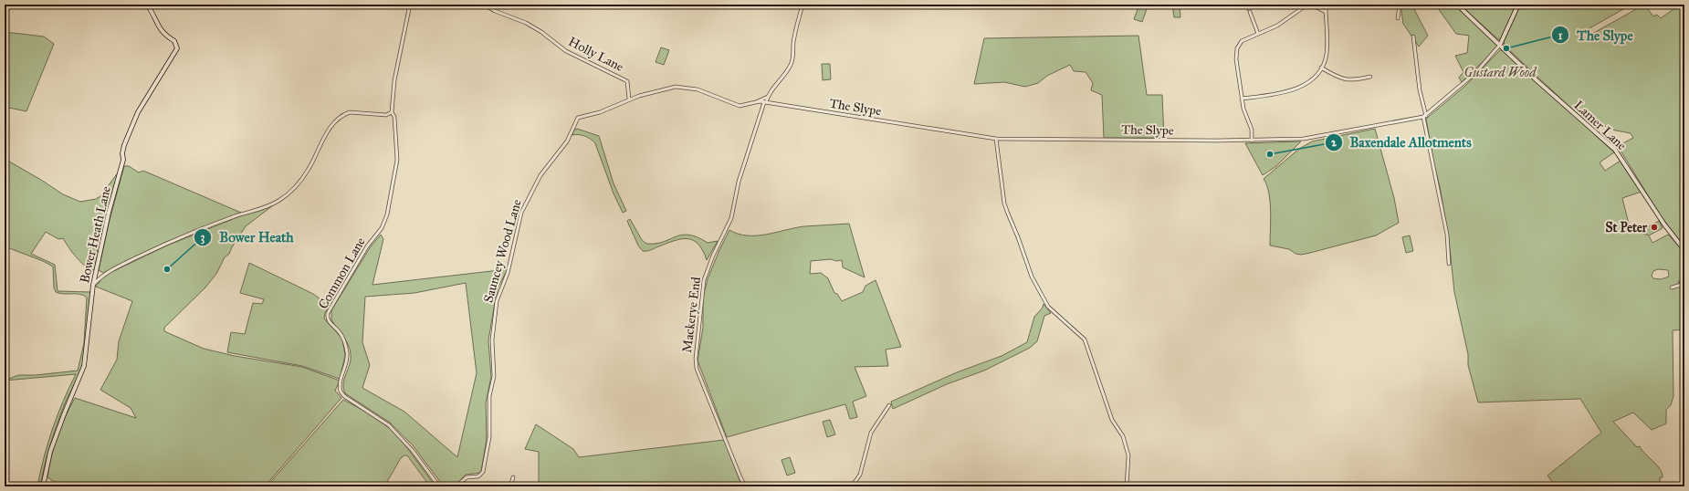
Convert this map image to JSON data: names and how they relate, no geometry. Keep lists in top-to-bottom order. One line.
{"streets":{"main road":["Lamer Lane","Bower Heath Lane"],"street":["Holly Lane","The Slype","Sauncey Wood Lane","Common Lane","Mackerye End"]},"crossings":[["Holly Lane","Sauncey Wood Lane"],["The Slype","Sauncey Wood Lane"],["The Slype","Mackerye End"],["Sauncey Wood Lane","Mackerye End"]],"parks":["Gustard Wood"],"places":["The Slype","Baxendale Allotments","St Peter","Bower Heath"]}
